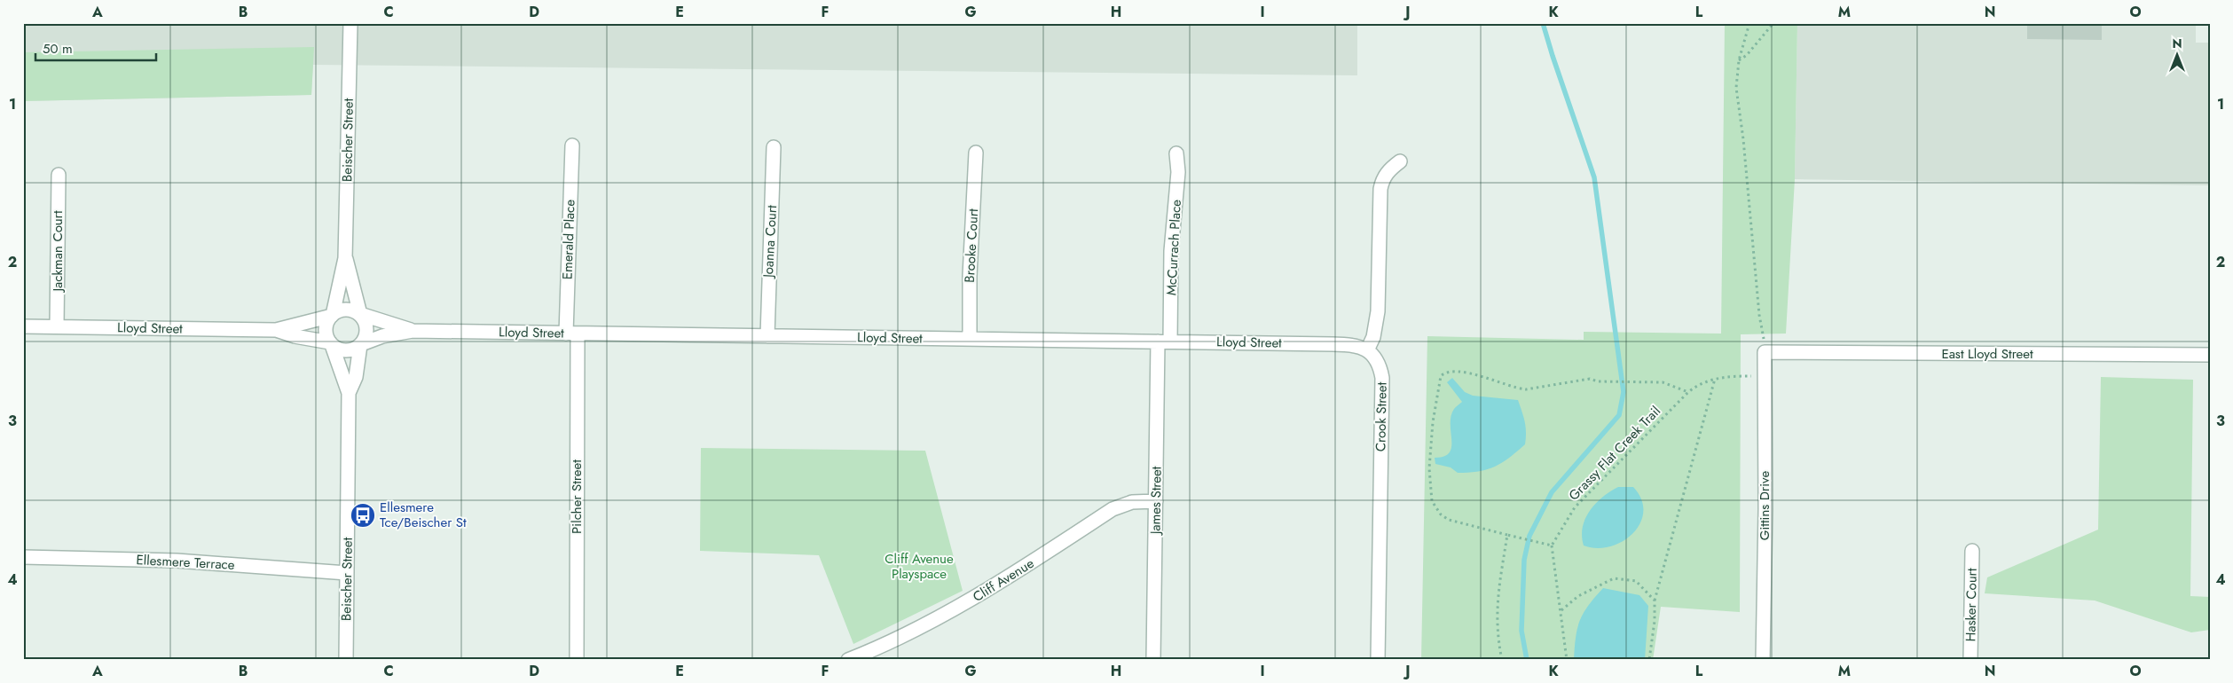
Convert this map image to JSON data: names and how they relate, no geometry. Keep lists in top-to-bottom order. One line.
{"streets":{"street":["Beischer Street","Emerald Place","Joanna Court","Brooke Court","McCurrach Place","Jackman Court","Lloyd Street","East Lloyd Street","Crook Street","Pilcher Street","James Street","Gittins Drive","Ellesmere Terrace","Cliff Avenue","Hasker Court"],"path":["Grassy Flat Creek Trail"]},"crossings":[["Beischer Street","Lloyd Street"],["Beischer Street","Ellesmere Terrace"],["Emerald Place","Lloyd Street"],["Emerald Place","Pilcher Street"],["Joanna Court","Lloyd Street"],["Brooke Court","Lloyd Street"],["McCurrach Place","Lloyd Street"],["McCurrach Place","James Street"],["Jackman Court","Lloyd Street"],["Lloyd Street","Crook Street"],["Lloyd Street","Pilcher Street"],["Lloyd Street","James Street"],["East Lloyd Street","Gittins Drive"],["Grassy Flat Creek Trail","Gittins Drive"],["James Street","Cliff Avenue"]],"parks":["Cliff Avenue Playspace"],"places":{"bus stop":["Ellesmere Tce/Beischer St"]},"scale_bar":"50 m","north":"top","grid":{"columns":["A","B","C","D","E","F","G","H","I","J","K","L","M","N","O"],"rows":["1","2","3","4"]}}
